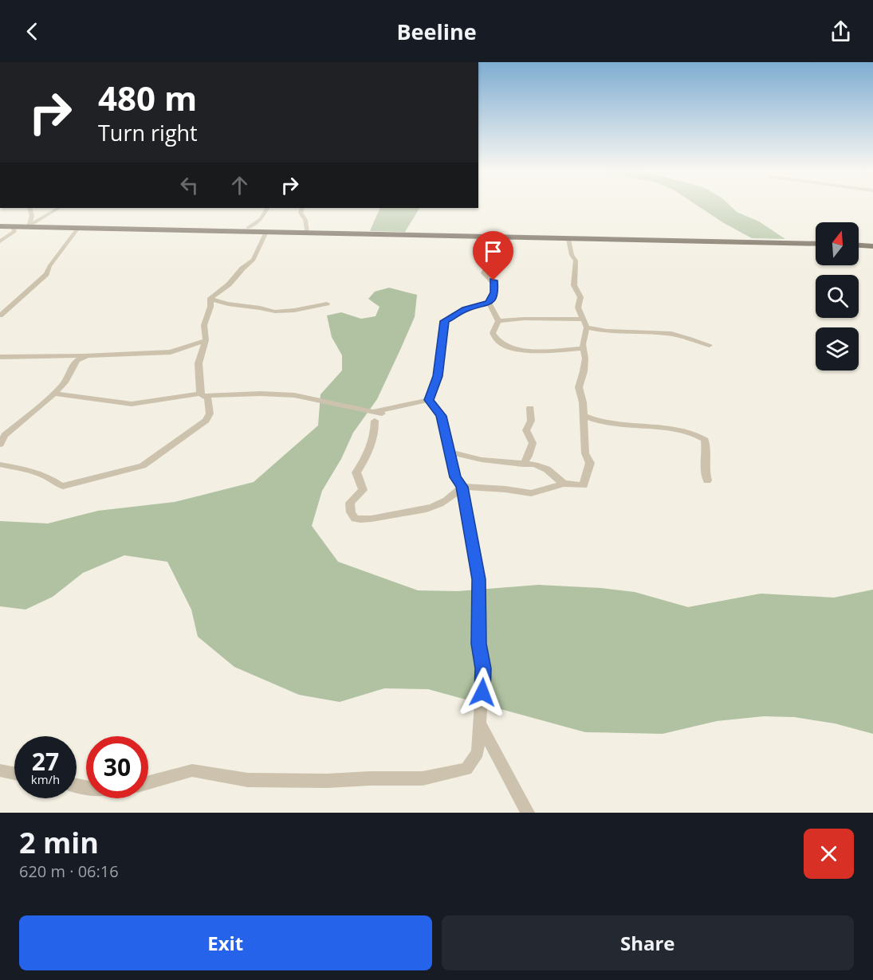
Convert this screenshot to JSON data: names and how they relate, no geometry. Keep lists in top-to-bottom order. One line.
{"north":"top","page":{"header":"Beeline","turn":["480 m","Turn right"],"speed":"27 km/h","limit":"30","heading":["2 min","620 m · 06:16"],"buttons":["Exit","Share"]}}
